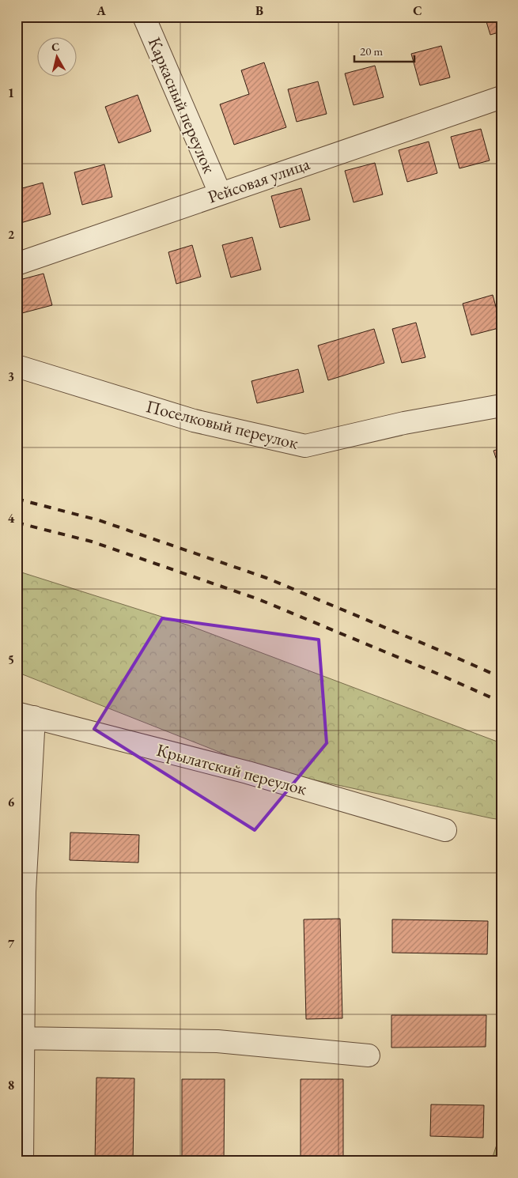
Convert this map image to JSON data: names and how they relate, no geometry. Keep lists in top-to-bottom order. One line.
{"streets":{"street":["Каркасный переулок","Рейсовая улица","Поселковый переулок","Крылатский переулок"]},"crossings":[["Каркасный переулок","Рейсовая улица"]],"scale_bar":"20 m","north":"top","grid":{"columns":["A","B","C"],"rows":["1","2","3","4","5","6","7","8"]}}
